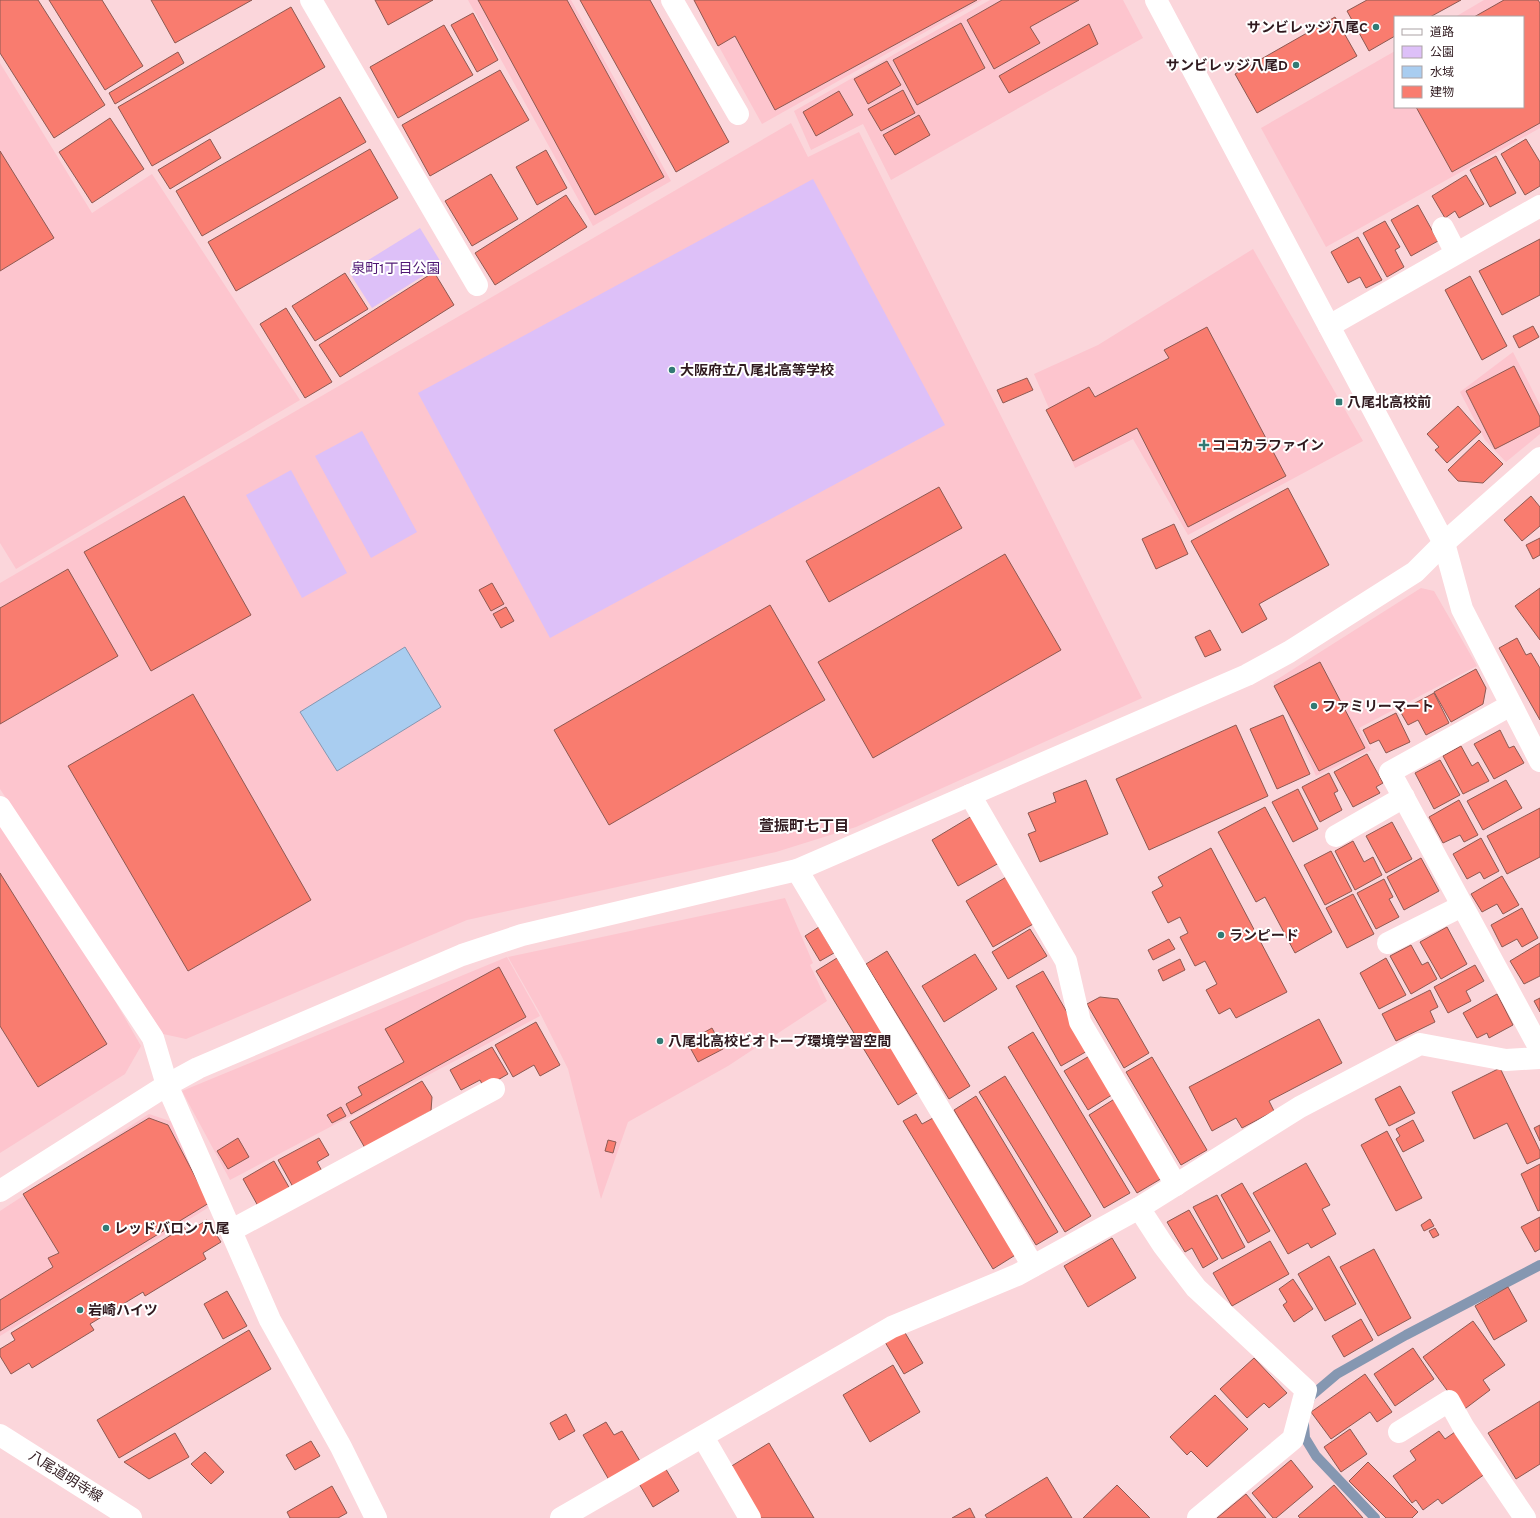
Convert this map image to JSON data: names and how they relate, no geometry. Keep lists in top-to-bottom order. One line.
{"streets":{"street":["八尾道明寺線"]},"districts":["萱振町七丁目"],"parks":["泉町1丁目公園"],"places":{"other":["サンビレッジ八尾C","サンビレッジ八尾D","大阪府立八尾北高等学校","ファミリーマート","ランピード","八尾北高校ビオトープ環境学習空間","レッドバロン 八尾","岩崎ハイツ"],"transit":["八尾北高校前"],"health":["ココカラファイン"]},"legend":["道路","公園","水域","建物"]}
